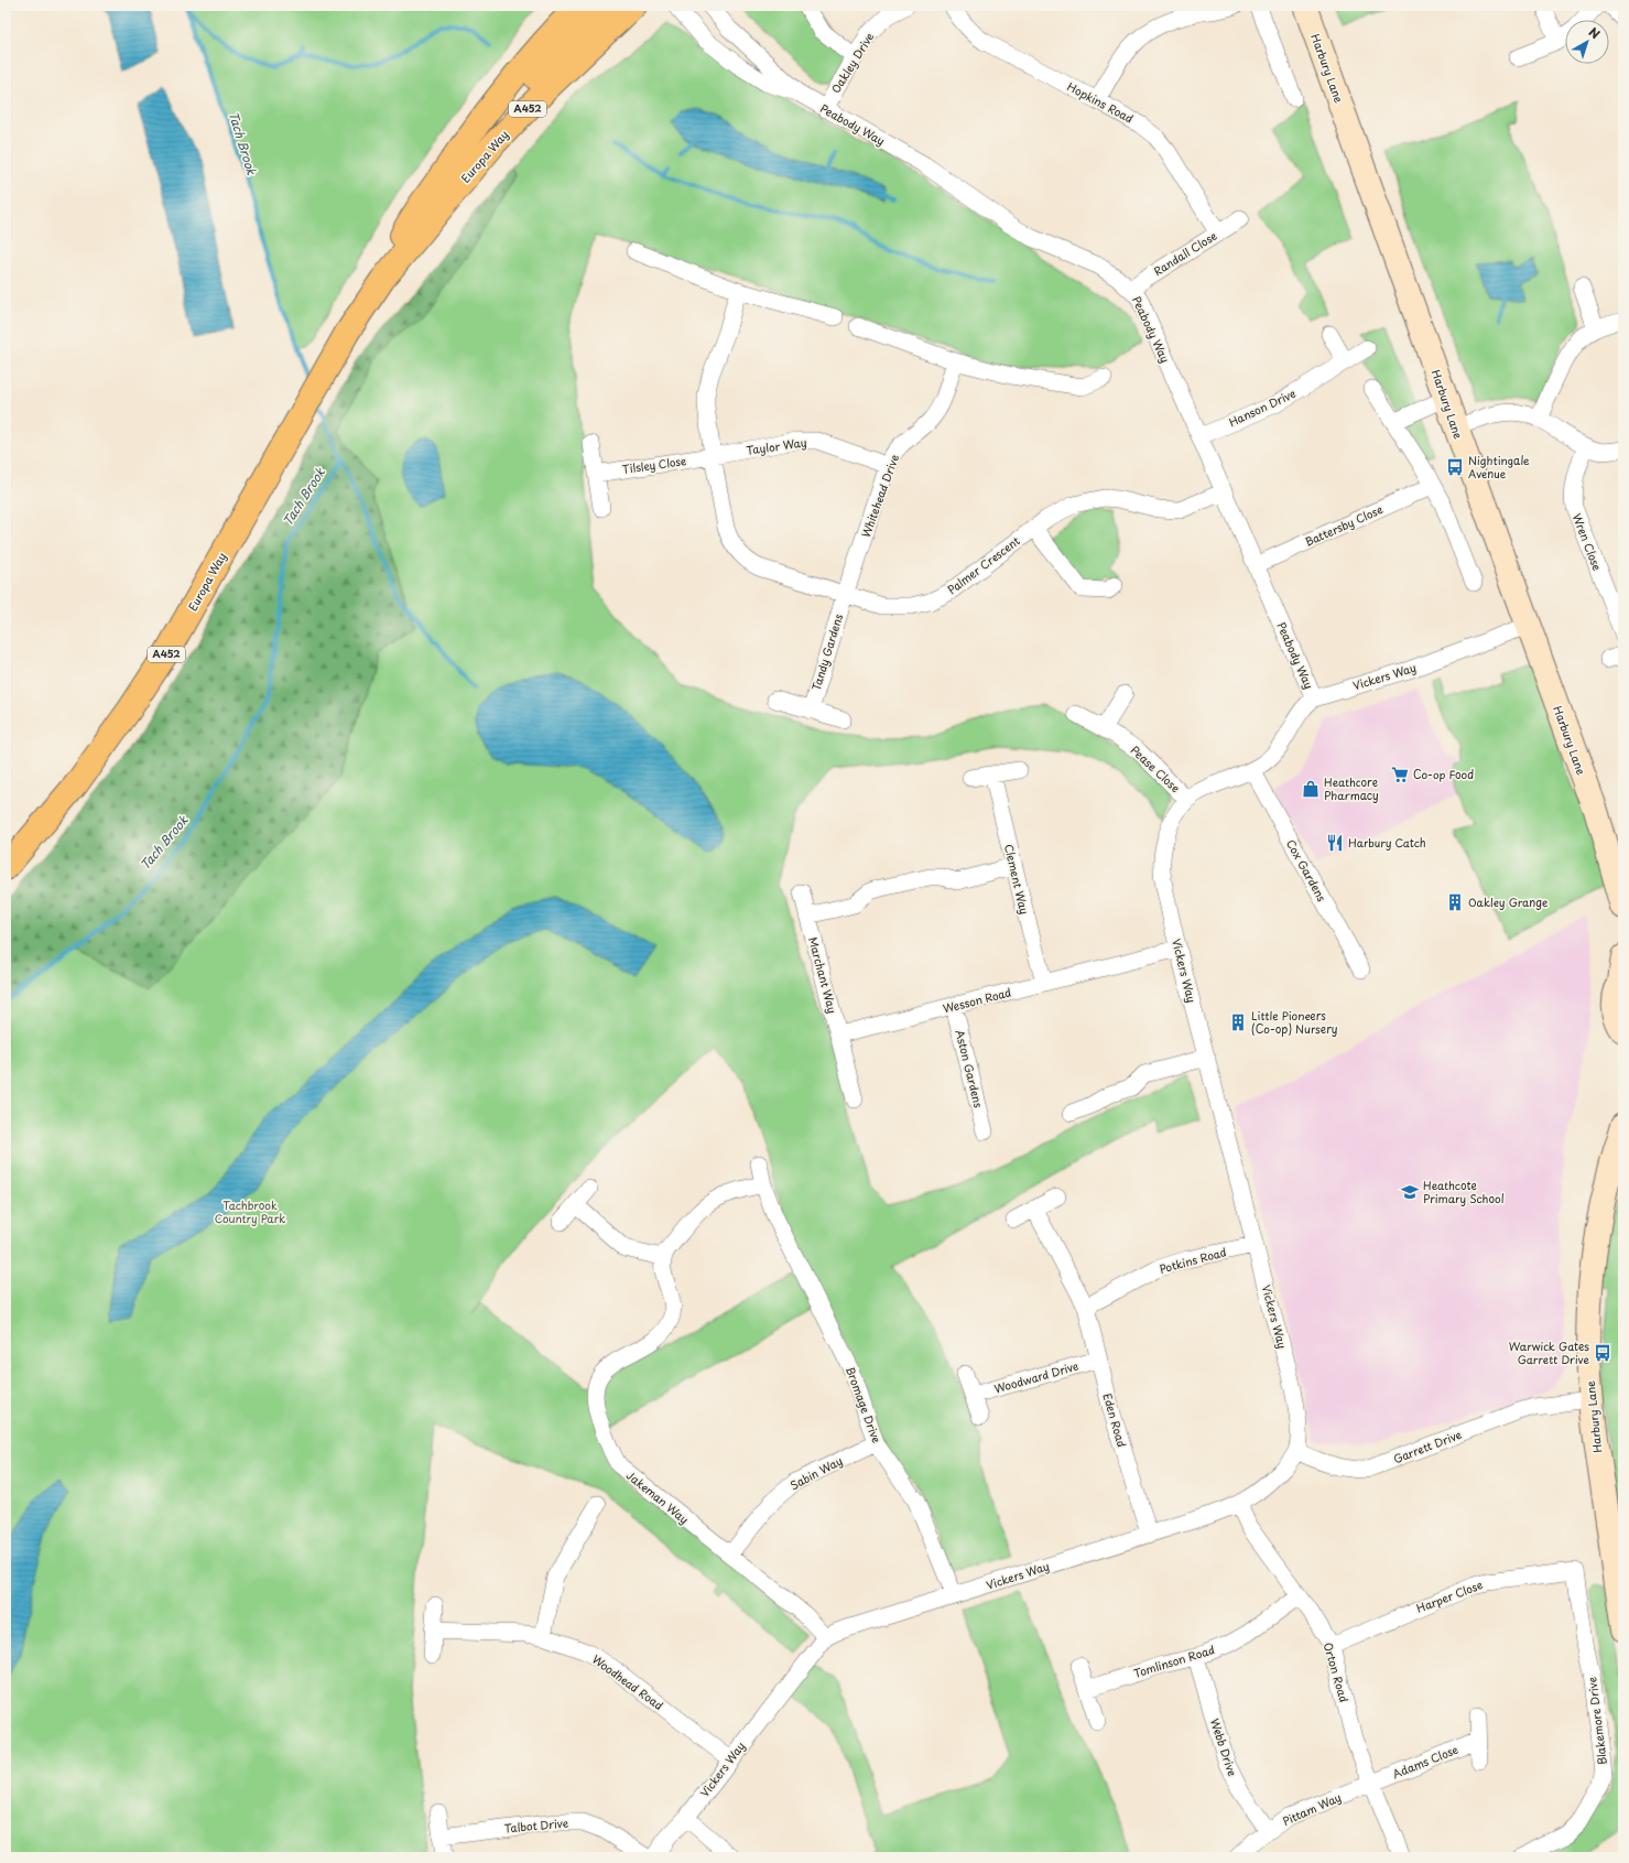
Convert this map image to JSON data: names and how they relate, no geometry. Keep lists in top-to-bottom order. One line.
{"streets":{"highway":["A452","Europa Way"],"street":["Oakley Drive","Harbury Lane","Hopkins Road","Peabody Way","Randall Close","Hanson Drive","Taylor Way","Tilsley Close","Whitehead Drive","Battersby Close","Wren Close","Palmer Crescent","Tandy Gardens","Vickers Way","Pease Close","Cox Gardens","Clement Way","Marchant Way","Wesson Road","Aston Gardens","Potkins Road","Woodward Drive","Bromage Drive","Eden Road","Garrett Drive","Sabin Way","Jakeman Way","Harper Close","Tomlinson Road","Orton Road","Woodhead Road","Blakemore Drive","Webb Drive","Adams Close","Pittam Way","Talbot Drive"]},"crossings":[["Oakley Drive","Peabody Way"],["Harbury Lane","Vickers Way"],["Harbury Lane","Garrett Drive"],["Hopkins Road","Randall Close"],["Peabody Way","Randall Close"],["Peabody Way","Hanson Drive"],["Peabody Way","Battersby Close"],["Peabody Way","Palmer Crescent"],["Peabody Way","Vickers Way"],["Taylor Way","Tilsley Close"],["Taylor Way","Whitehead Drive"],["Taylor Way","Palmer Crescent"],["Tilsley Close","Palmer Crescent"],["Whitehead Drive","Palmer Crescent"],["Whitehead Drive","Tandy Gardens"],["Palmer Crescent","Tandy Gardens"],["Vickers Way","Pease Close"],["Vickers Way","Cox Gardens"],["Vickers Way","Wesson Road"],["Vickers Way","Potkins Road"],["Vickers Way","Bromage Drive"],["Vickers Way","Eden Road"],["Vickers Way","Garrett Drive"],["Vickers Way","Jakeman Way"],["Vickers Way","Orton Road"],["Vickers Way","Woodhead Road"],["Clement Way","Wesson Road"],["Marchant Way","Wesson Road"],["Wesson Road","Aston Gardens"],["Potkins Road","Eden Road"],["Woodward Drive","Eden Road"],["Bromage Drive","Sabin Way"],["Sabin Way","Jakeman Way"],["Harper Close","Orton Road"],["Harper Close","Blakemore Drive"],["Tomlinson Road","Orton Road"],["Tomlinson Road","Webb Drive"],["Orton Road","Adams Close"],["Orton Road","Pittam Way"],["Webb Drive","Pittam Way"],["Adams Close","Pittam Way"]],"water":["Tach Brook"],"parks":["Tachbrook Country Park"],"places":{"bus stop":["Nightingale Avenue","Warwick Gates Garrett Drive"],"supermarket":["Co-op Food"],"shop":["Heathcore Pharmacy"],"restaurant":["Harbury Catch"],"building":["Oakley Grange","Little Pioneers (Co-op) Nursery"],"school or university":["Heathcote Primary School"]},"north":"top right"}
